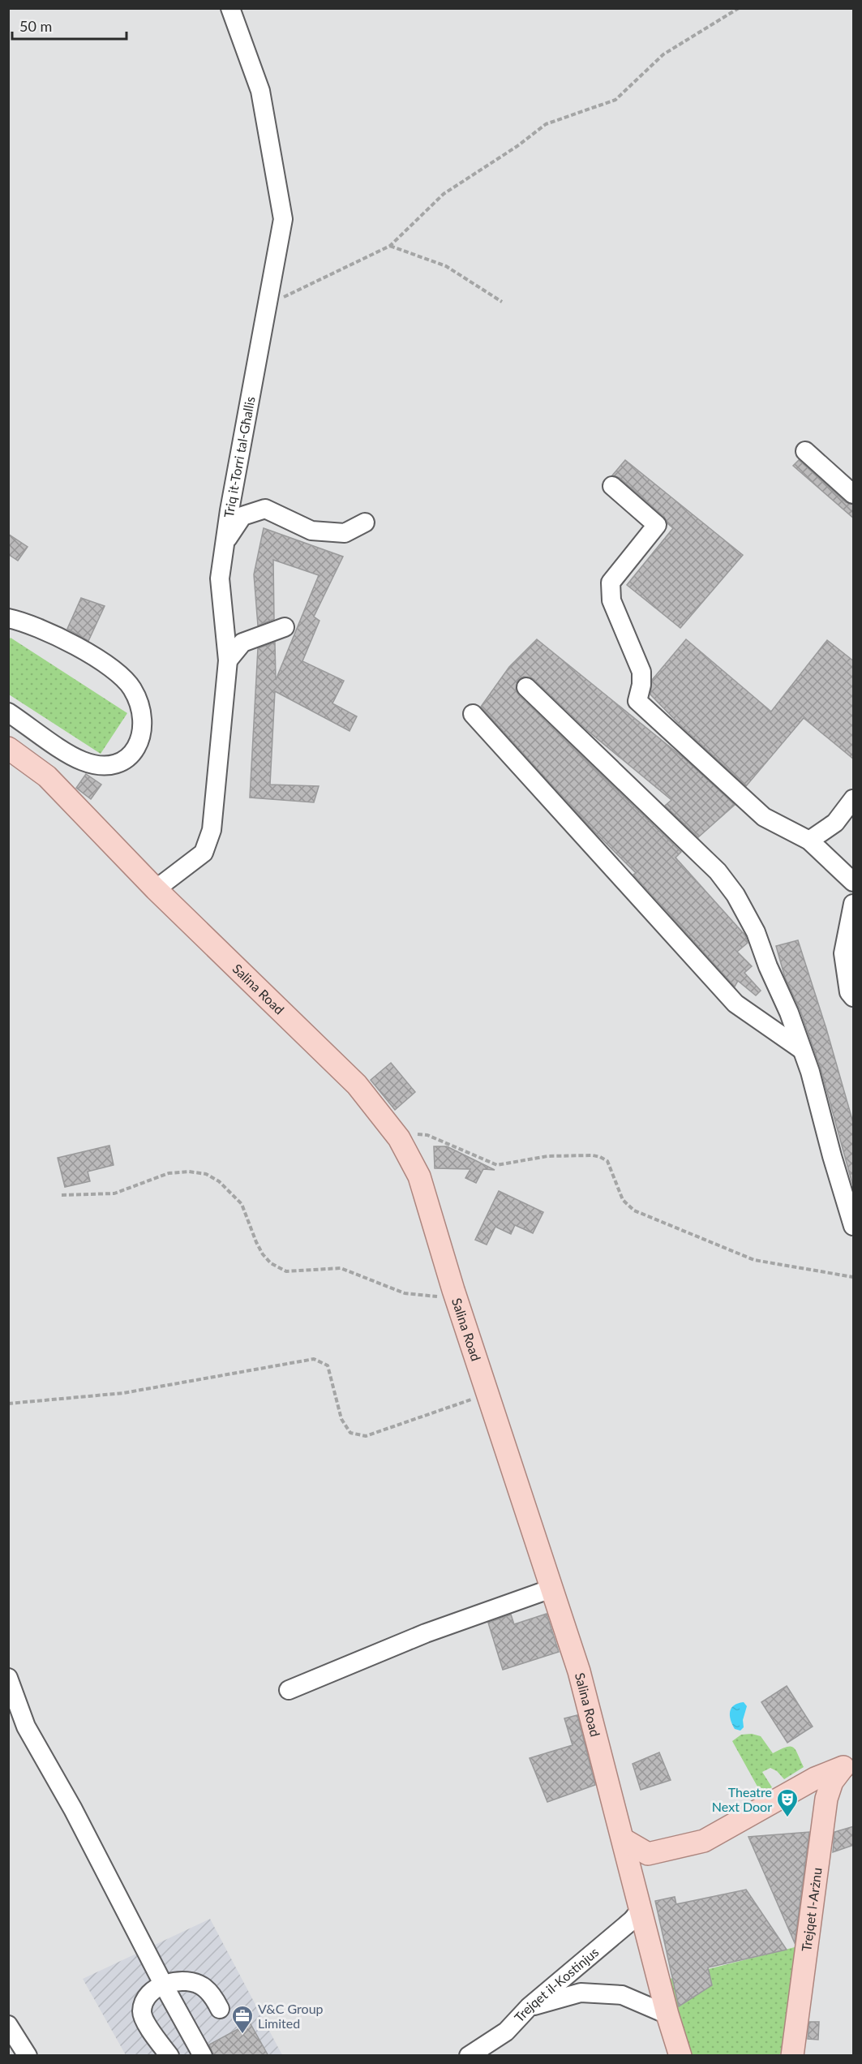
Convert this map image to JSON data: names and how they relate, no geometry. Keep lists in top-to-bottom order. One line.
{"streets":{"main road":["Salina Road","Trejqet l-Arżnu"],"street":["Triq it-Torri tal-Għallis","Trejqet il-Kostinjus"]},"crossings":[["Triq it-Torri tal-Għallis","Salina Road"],["Salina Road","Trejqet il-Kostinjus"]],"places":{"theatre":["Theatre Next Door"],"office":["V&C Group Limited"]},"scale_bar":"50 m"}
